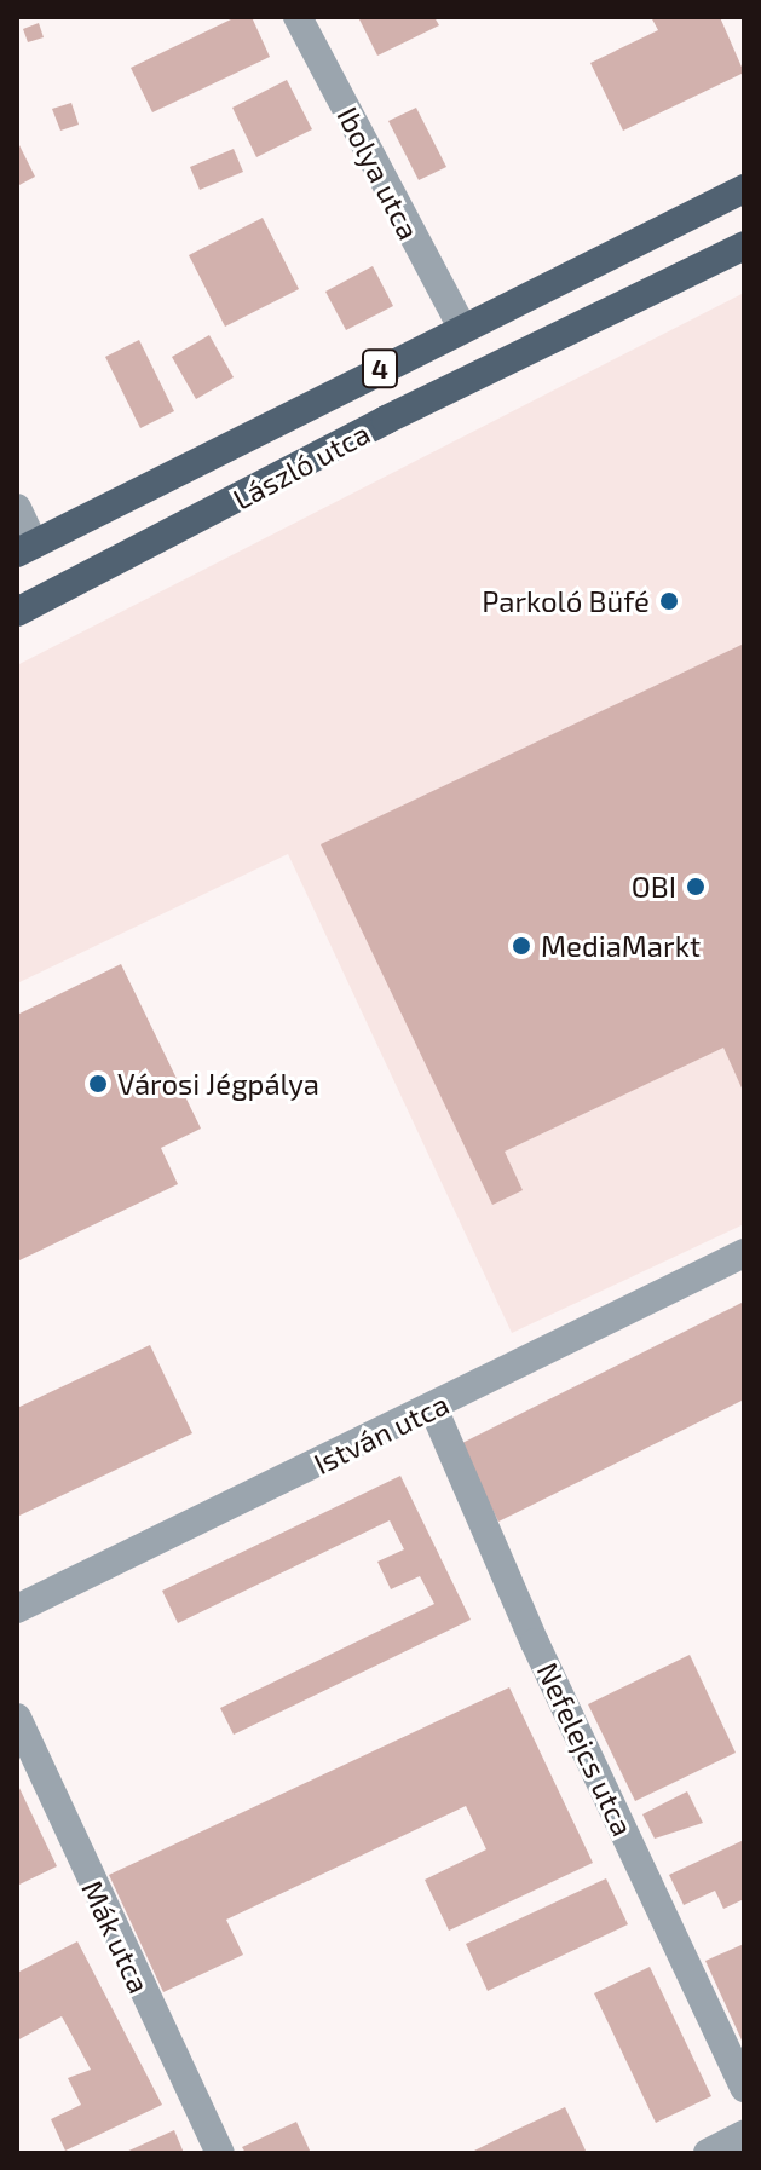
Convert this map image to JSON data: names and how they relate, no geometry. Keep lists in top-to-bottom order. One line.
{"streets":{"main road":["4","László utca"],"street":["Ibolya utca","István utca","Nefelejcs utca","Mák utca"]},"crossings":[["Ibolya utca","László utca"],["István utca","Nefelejcs utca"]],"places":["Parkoló Büfé","OBI","MediaMarkt","Városi Jégpálya"]}
